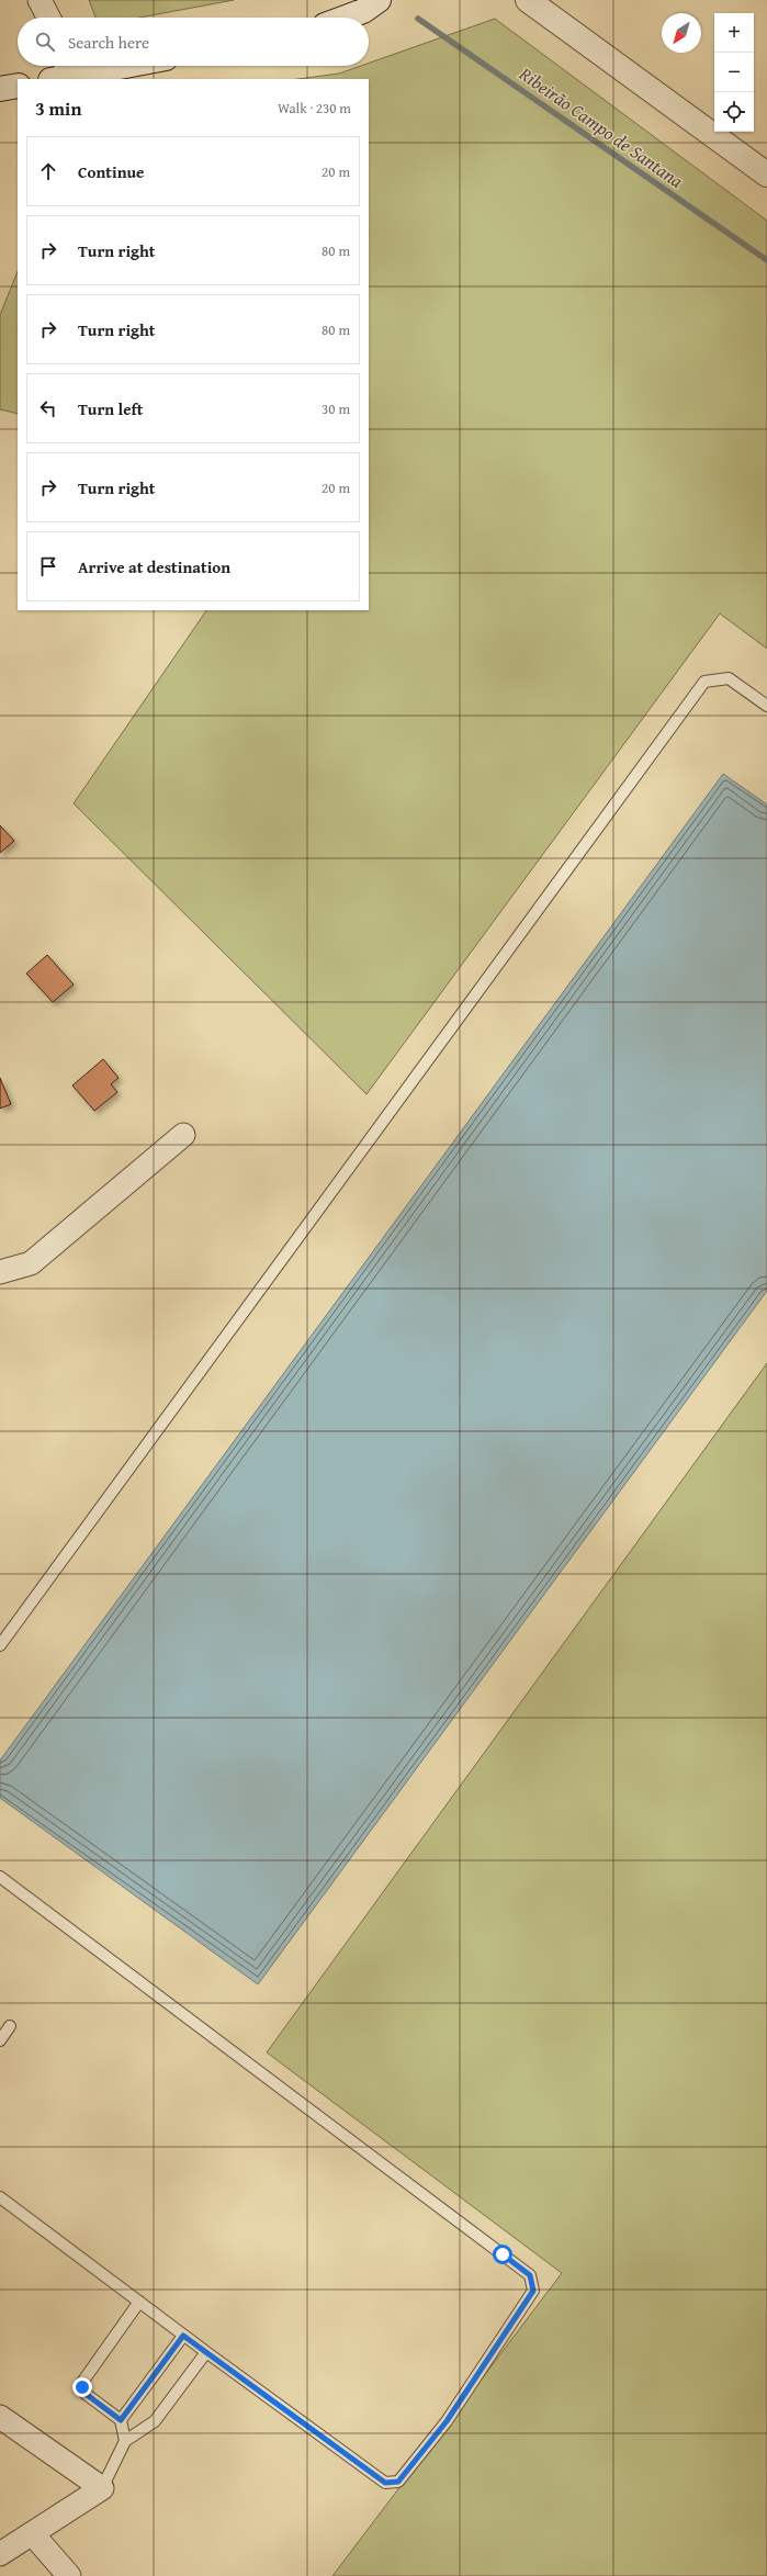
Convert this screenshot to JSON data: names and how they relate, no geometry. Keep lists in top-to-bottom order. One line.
{"water":["Ribeirão Campo de Santana"],"north":"bottom left","page":{"map_buttons":["+","−"],"search":"Search here","heading":["3 min","Walk · 230 m"],"list":[["Continue","20 m"],["Turn right","80 m"],["Turn right","80 m"],["Turn left","30 m"],["Turn right","20 m"],"Arrive at destination"]}}
